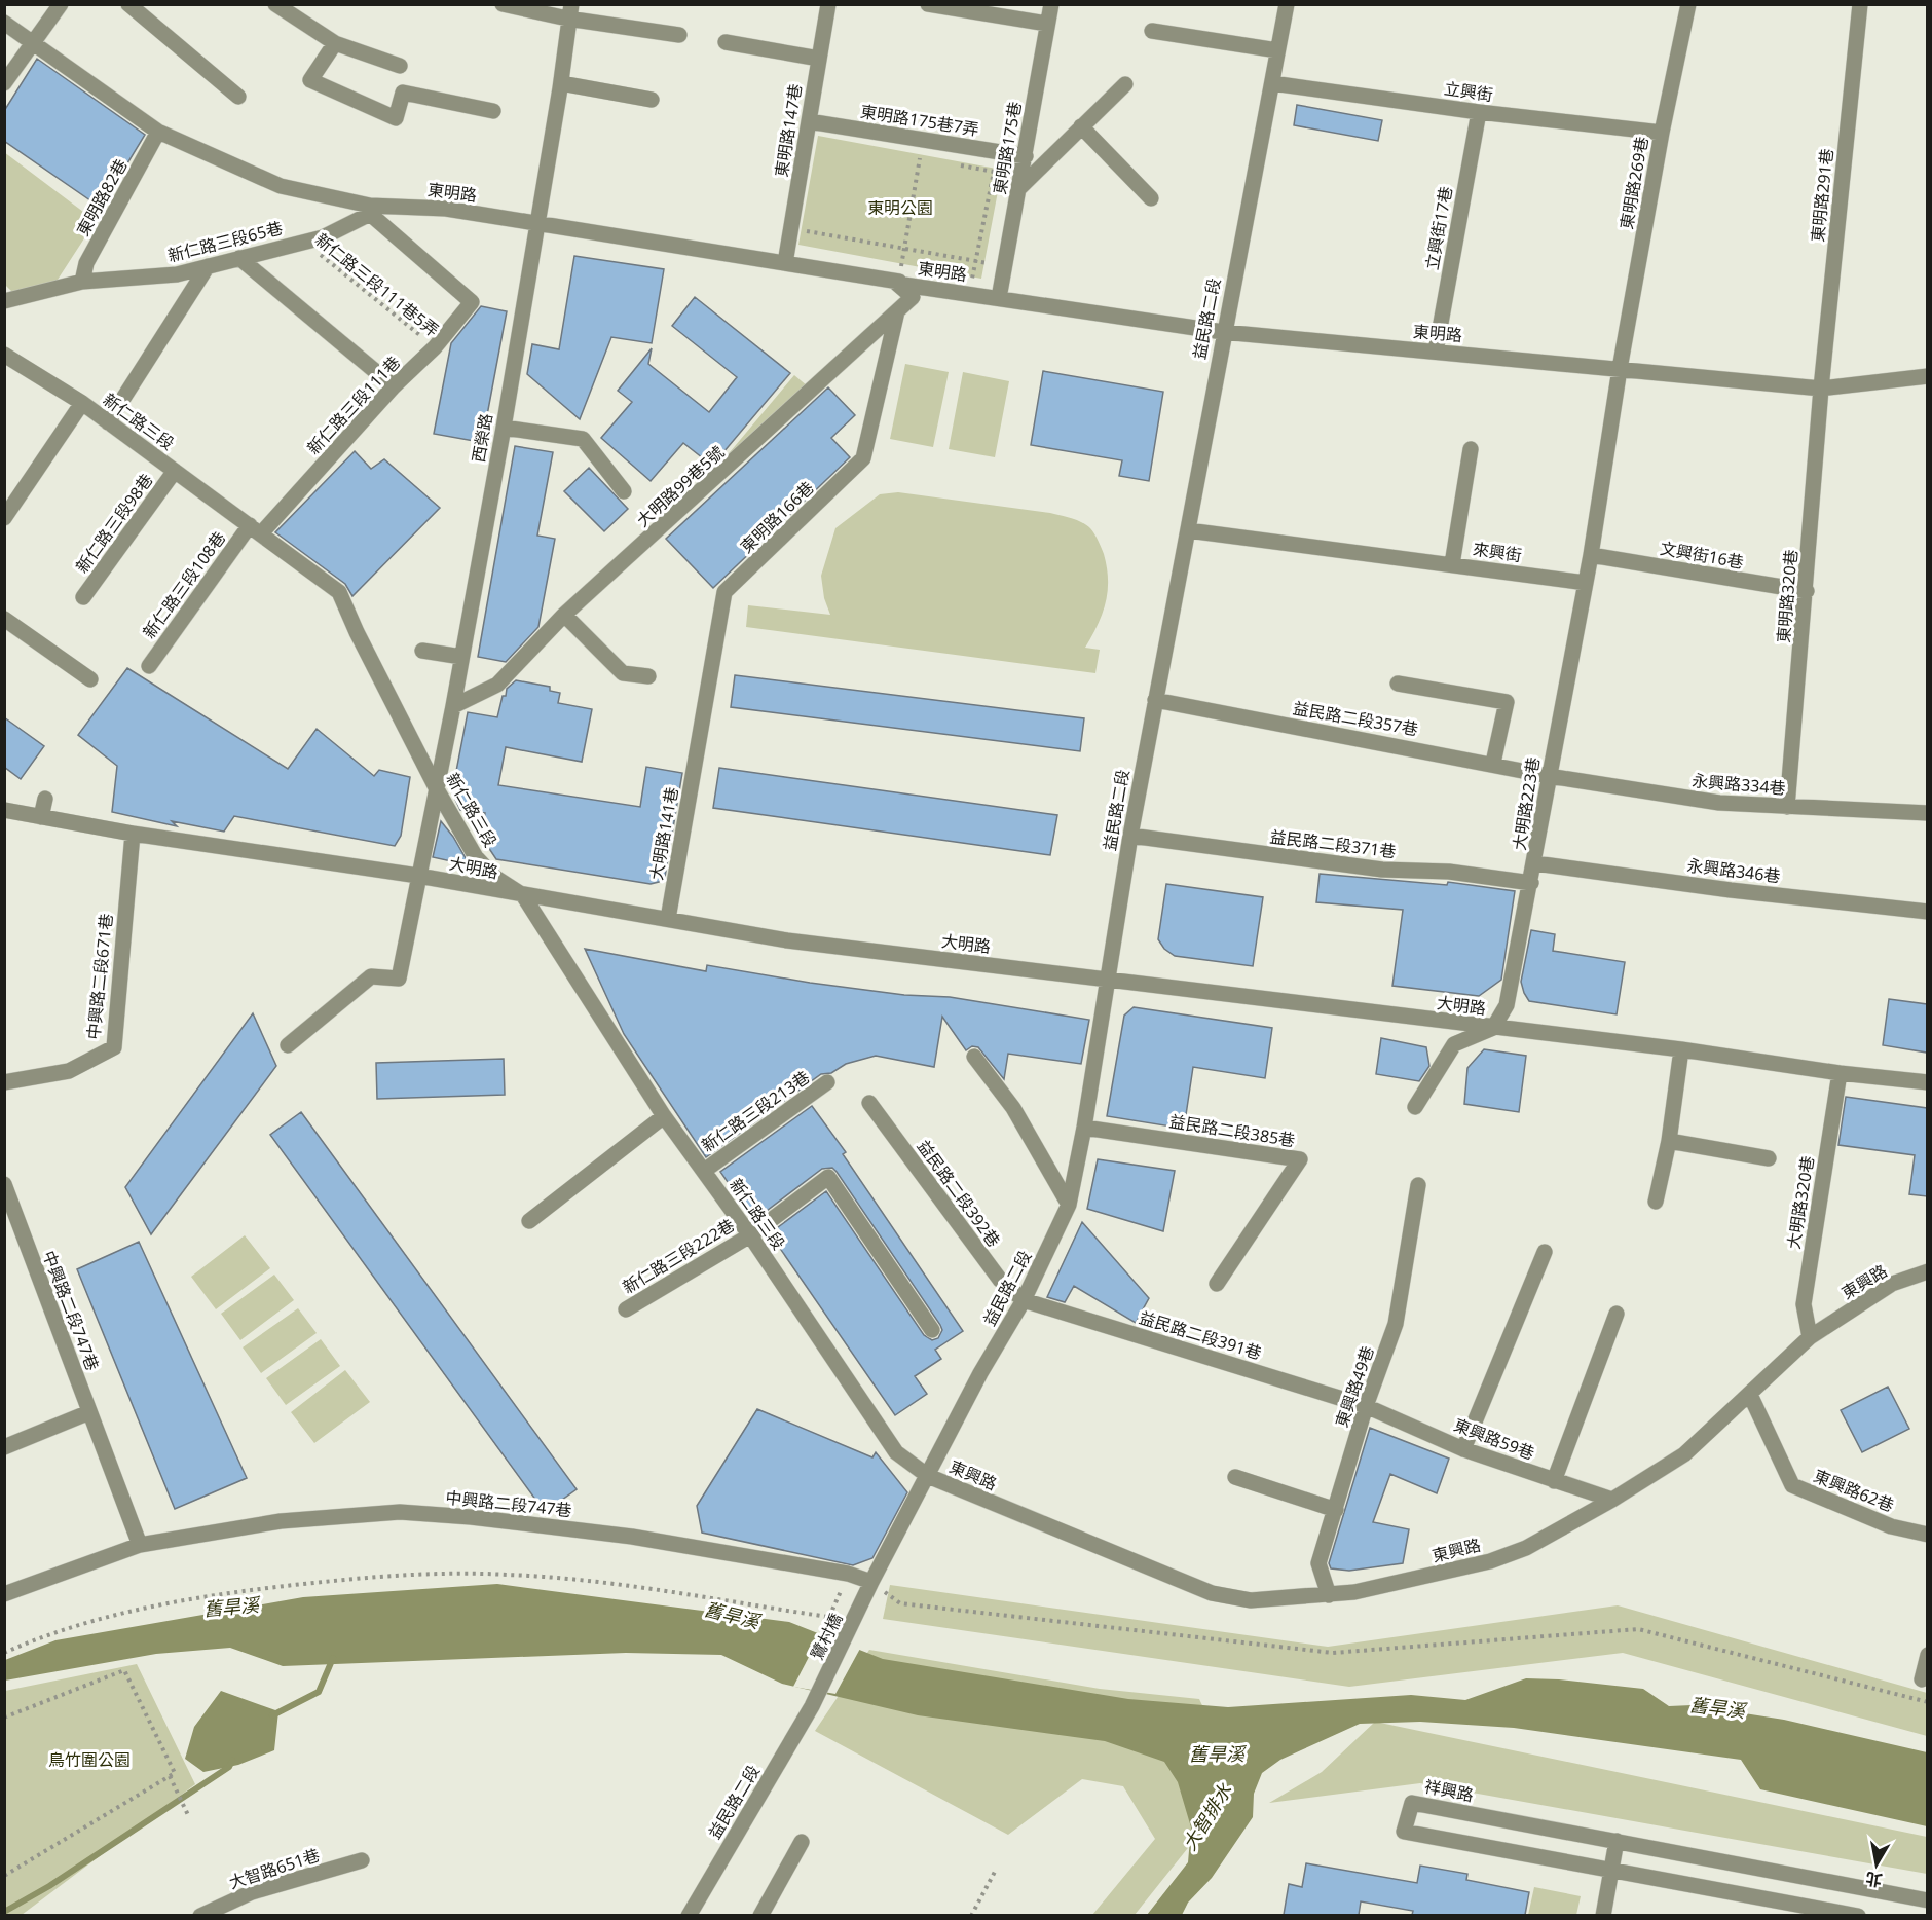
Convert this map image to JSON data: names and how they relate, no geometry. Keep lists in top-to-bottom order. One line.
{"streets":{"street":["立興街","東明路175巷7弄","東明路147巷","東明路175巷","東明路269巷","東明路","東明路291巷","東明路82巷","立興街17巷","新仁路三段65巷","益民路二段","新仁路三段111巷","新仁路三段","西榮路","大明路99巷5號","東明路166巷","新仁路三段98巷","來興街","文興街16巷","新仁路三段108巷","東明路320巷","益民路二段357巷","永興路334巷","大明路223巷","大明路141巷","益民路二段371巷","大明路","永興路346巷","中興路二段671巷","新仁路三段213巷","益民路二段385巷","益民路二段392巷","大明路320巷","新仁路三段222巷","東興路","中興路二段747巷","益民路二段391巷","東興路49巷","東興路59巷","東興路62巷","鷺村橋","祥興路","大智路651巷"],"path":["新仁路三段111巷5弄"]},"crossings":[["立興街","東明路269巷"],["立興街","立興街17巷"],["立興街","益民路二段"],["東明路175巷7弄","東明路147巷"],["東明路175巷7弄","東明路175巷"],["東明路147巷","東明路"],["東明路175巷","東明路"],["東明路269巷","東明路"],["東明路","東明路291巷"],["東明路","東明路82巷"],["東明路","立興街17巷"],["東明路","新仁路三段65巷"],["東明路","益民路二段"],["東明路","新仁路三段111巷"],["東明路","西榮路"],["東明路","大明路99巷5號"],["東明路","東明路320巷"],["東明路291巷","東明路320巷"],["東明路82巷","新仁路三段65巷"],["新仁路三段65巷","新仁路三段111巷5弄"],["新仁路三段65巷","新仁路三段111巷"],["新仁路三段111巷5弄","新仁路三段111巷"],["益民路二段","新仁路三段"],["益民路二段","來興街"],["益民路二段","益民路二段357巷"],["益民路二段","益民路二段371巷"],["益民路二段","大明路"],["益民路二段","益民路二段385巷"],["益民路二段","益民路二段392巷"],["益民路二段","東興路"],["益民路二段","中興路二段747巷"],["益民路二段","益民路二段391巷"],["益民路二段","鷺村橋"],["新仁路三段111巷","新仁路三段"],["新仁路三段111巷","新仁路三段108巷"],["新仁路三段","西榮路"],["新仁路三段","新仁路三段98巷"],["新仁路三段","新仁路三段108巷"],["新仁路三段","大明路"],["新仁路三段","新仁路三段213巷"],["新仁路三段","新仁路三段222巷"],["新仁路三段","東興路"],["西榮路","大明路99巷5號"],["西榮路","大明路"],["大明路99巷5號","東明路166巷"],["東明路166巷","大明路141巷"],["來興街","大明路223巷"],["文興街16巷","東明路320巷"],["東明路320巷","永興路334巷"],["益民路二段357巷","永興路334巷"],["益民路二段357巷","大明路223巷"],["永興路334巷","大明路223巷"],["大明路223巷","益民路二段371巷"],["大明路223巷","大明路"],["大明路223巷","永興路346巷"],["大明路141巷","大明路"],["大明路","中興路二段671巷"],["大明路","大明路320巷"],["益民路二段392巷","益民路二段391巷"],["大明路320巷","東興路"],["東興路","東興路49巷"],["東興路","東興路59巷"],["東興路","東興路62巷"],["中興路二段747巷","鷺村橋"],["益民路二段391巷","東興路49巷"],["益民路二段391巷","東興路59巷"],["東興路49巷","東興路59巷"]],"water":["舊旱溪","大智排水"],"parks":["東明公園","鳥竹圍公園"],"north":"bottom"}
